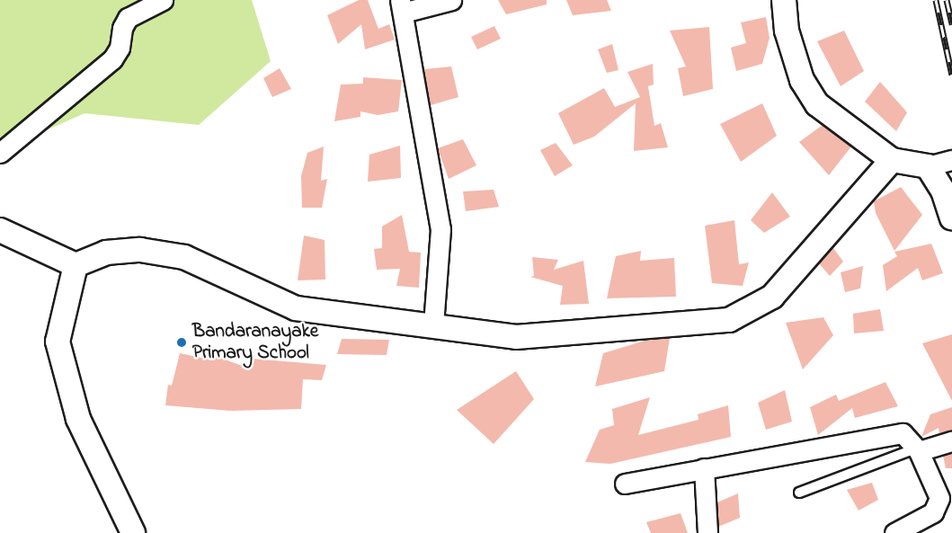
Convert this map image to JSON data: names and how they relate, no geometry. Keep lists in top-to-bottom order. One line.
{"places":["Bandaranayake Primary School"]}
